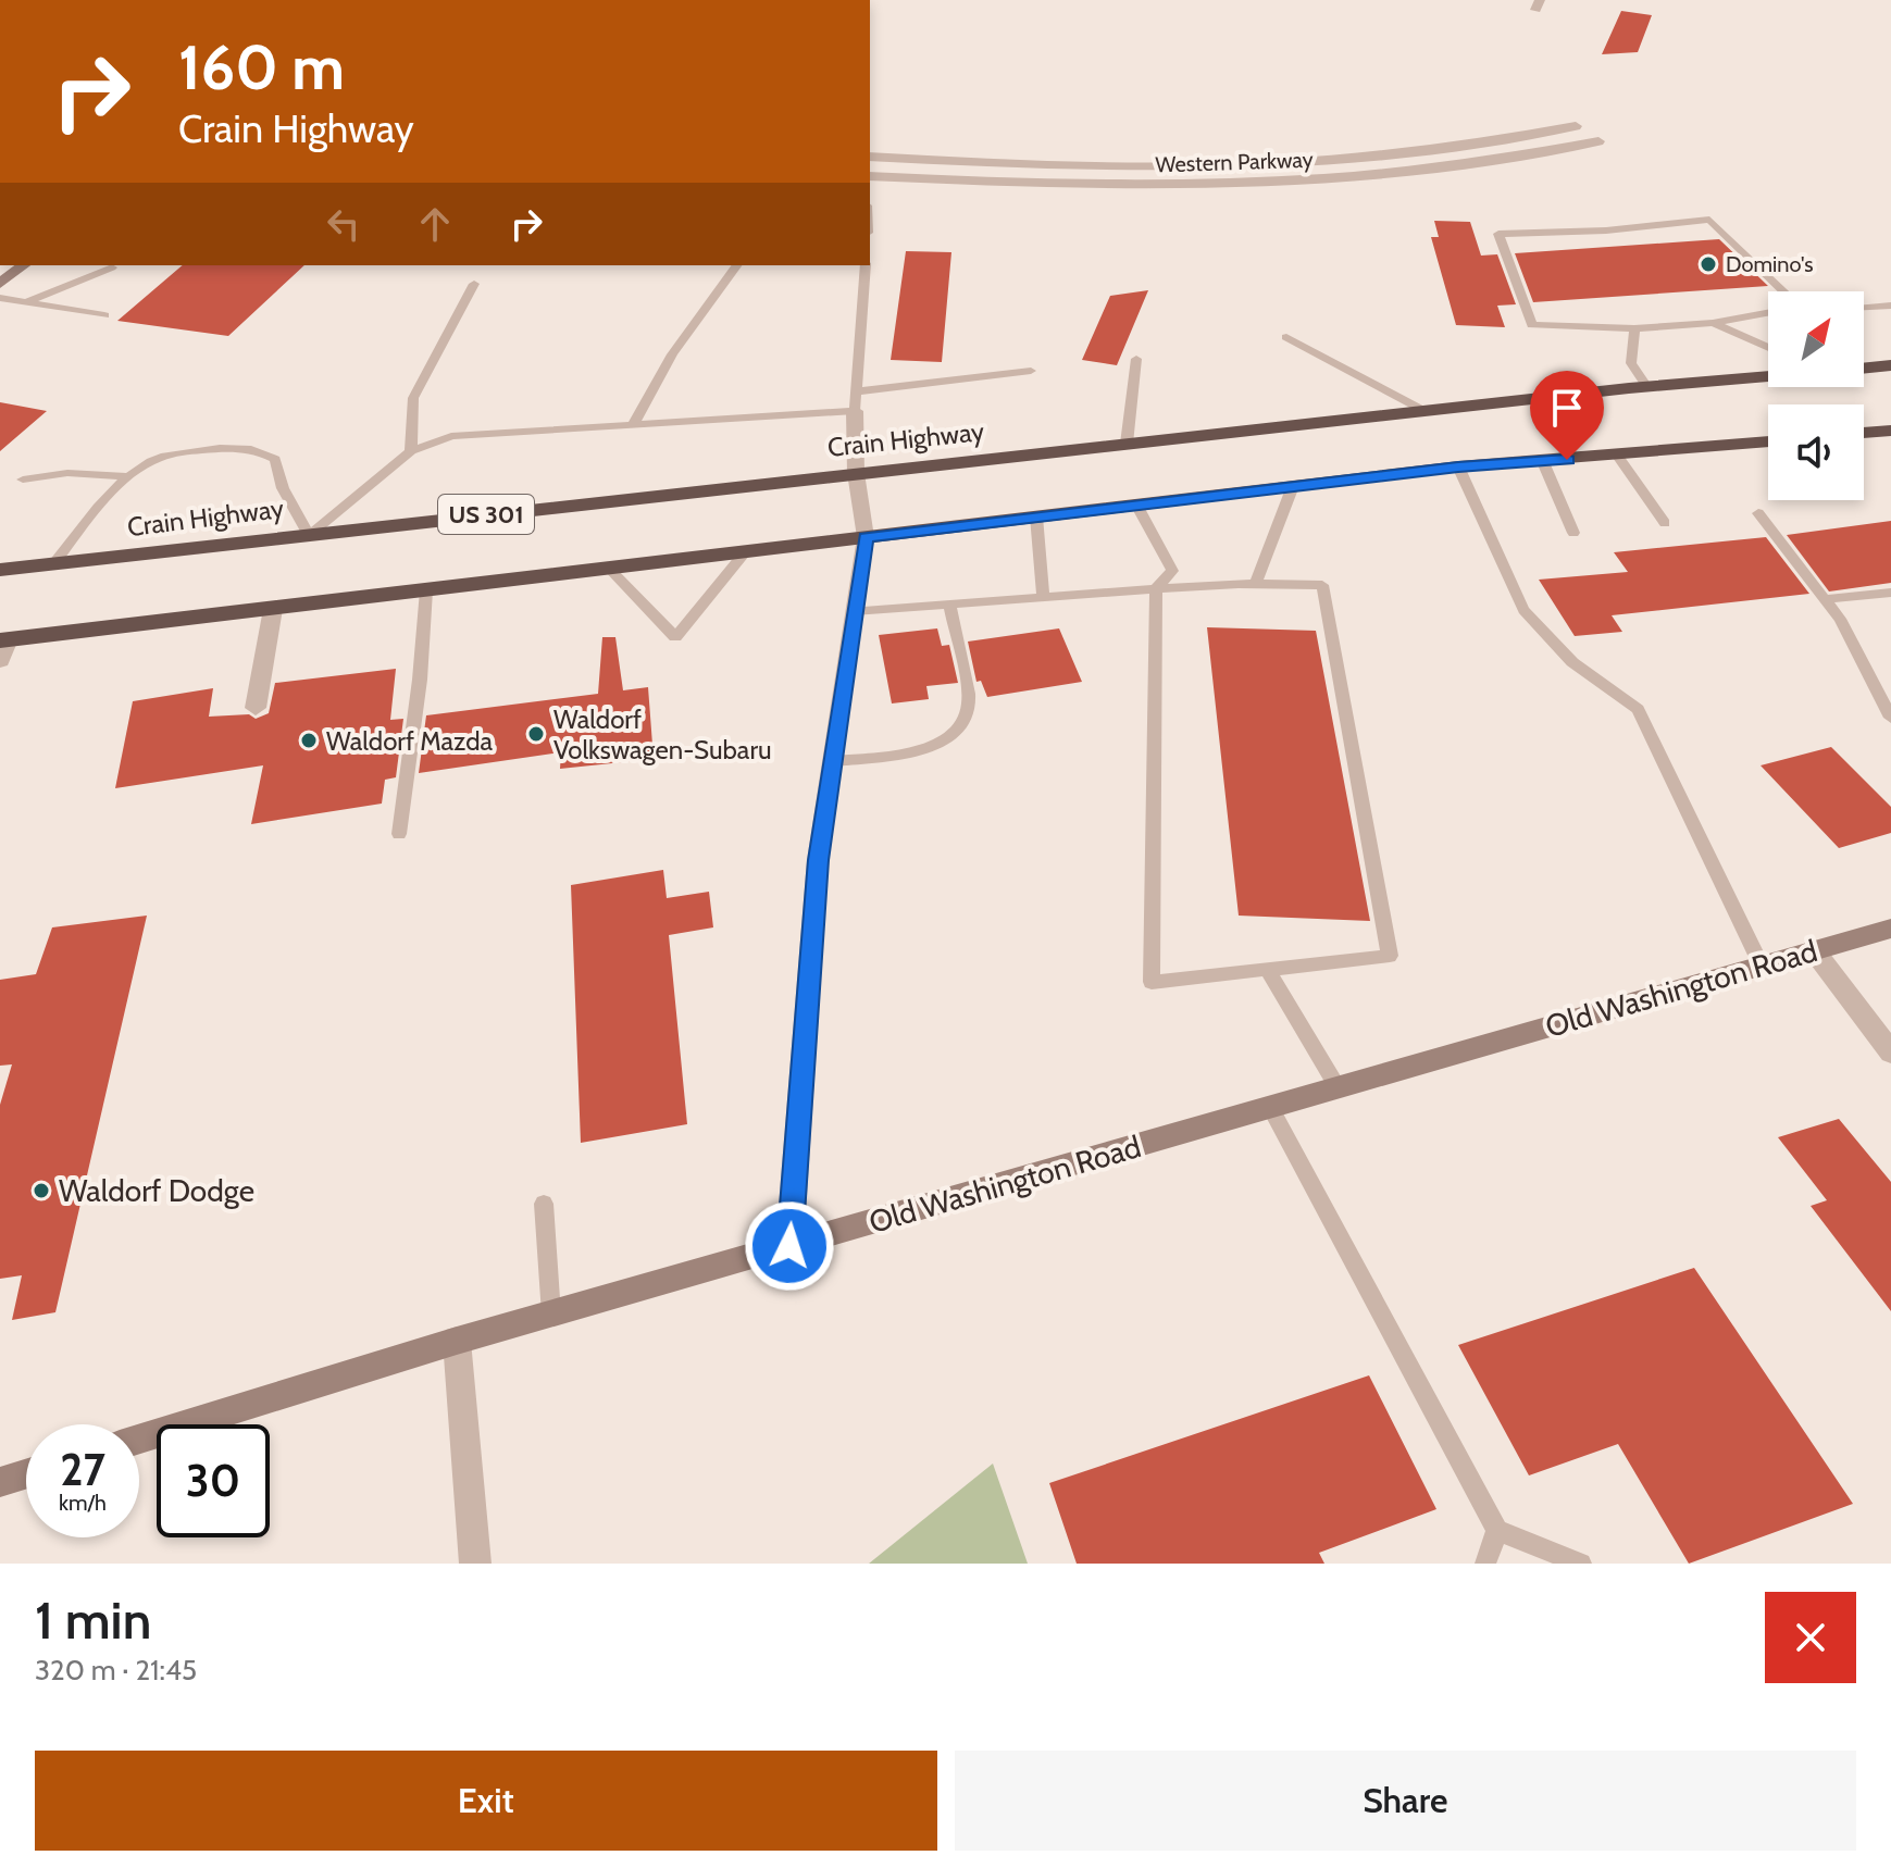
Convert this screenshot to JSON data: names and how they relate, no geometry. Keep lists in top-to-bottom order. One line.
{"streets":{"highway":["Crain Highway","US 301"],"main road":["Old Washington Road"],"street":["Western Parkway"]},"places":["Domino's","Waldorf Volkswagen-Subaru","Waldorf Mazda","Waldorf Dodge"],"north":"top right","page":{"turn":["160 m","Crain Highway"],"speed":"27 km/h","limit":"30","heading":["1 min","320 m · 21:45"],"buttons":["Exit","Share"]}}
